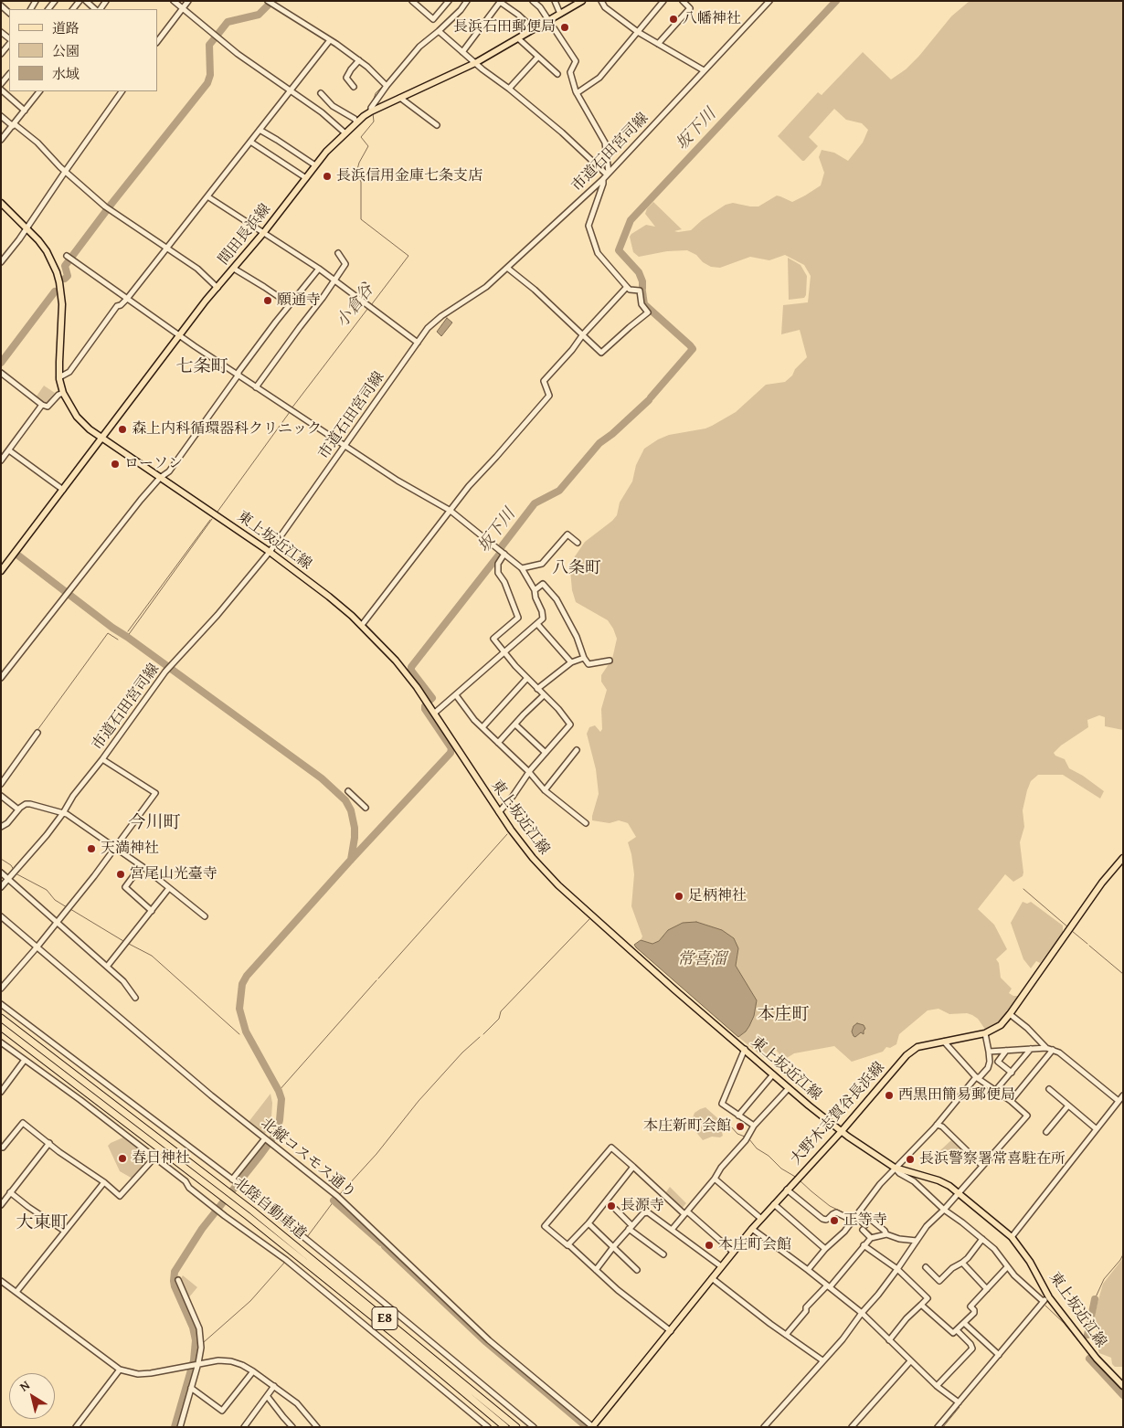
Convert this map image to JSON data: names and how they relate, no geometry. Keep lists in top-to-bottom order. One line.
{"streets":{"highway":["北陸自動車道","E8"],"main road":["間田長浜線","東上坂近江線","大野木志賀谷長浜線"],"street":["市道石田宮司線","北縦コスモス通り"]},"crossings":[["市道石田宮司線","東上坂近江線"],["間田長浜線","東上坂近江線"],["東上坂近江線","大野木志賀谷長浜線"],["大野木志賀谷長浜線","北縦コスモス通り"]],"districts":["七条町","八条町","今川町","本庄町","大東町"],"water":["坂下川","小倉谷","常喜溜"],"places":["八幡神社","長浜石田郵便局","長浜信用金庫七条支店","願通寺","森上内科循環器科クリニック","ローソン","天満神社","宮尾山光臺寺","足柄神社","西黒田簡易郵便局","本庄新町会館","春日神社","長浜警察署常喜駐在所","長源寺","正等寺","本庄町会館"],"legend":["道路","公園","水域"],"north":"top left"}
